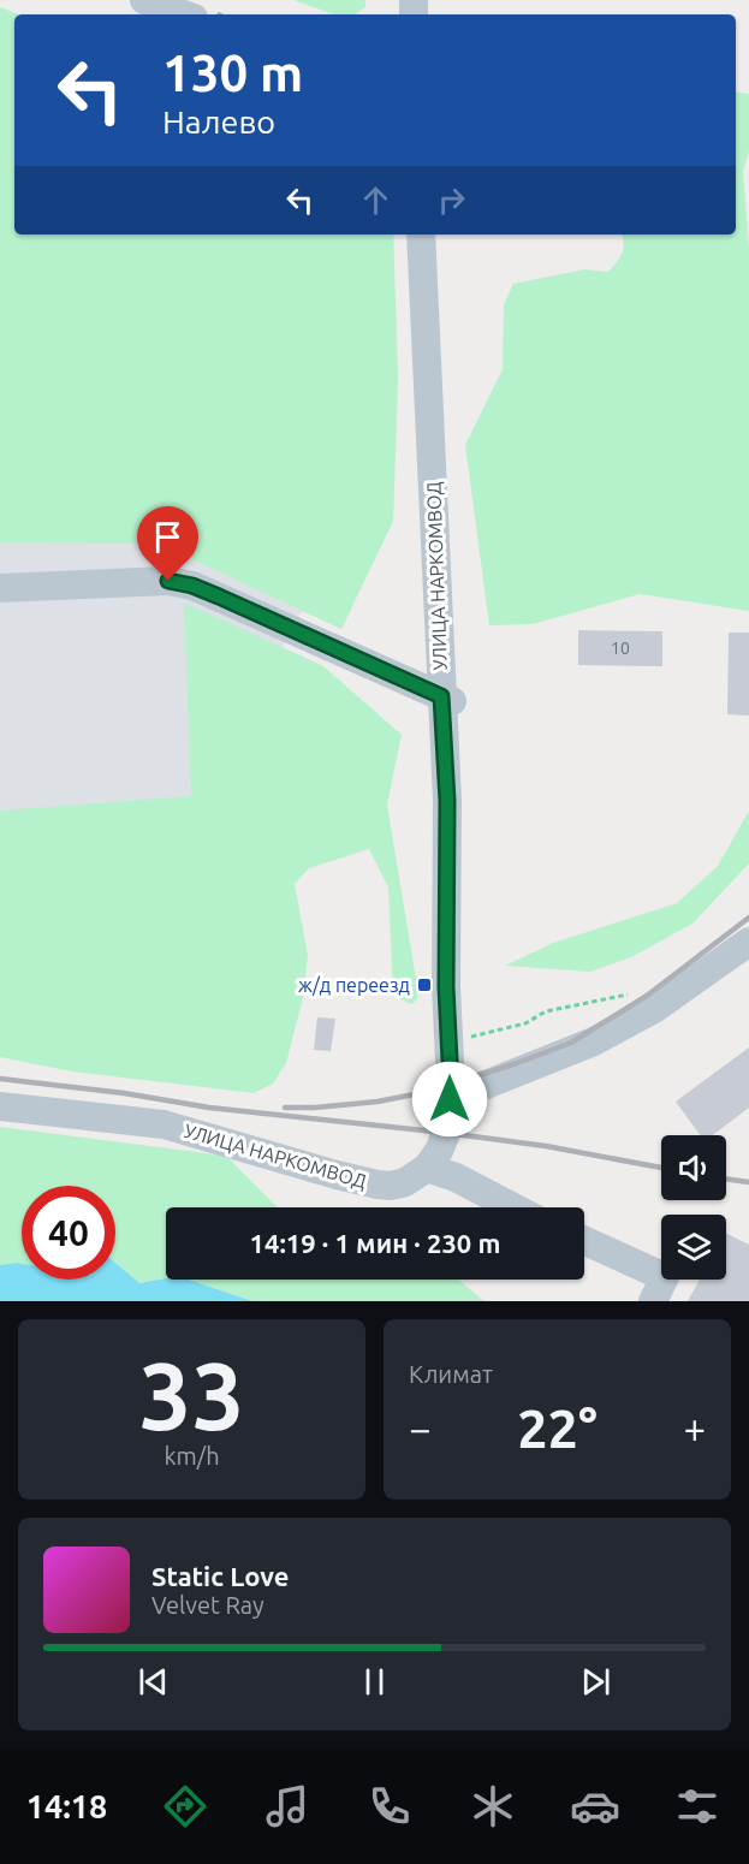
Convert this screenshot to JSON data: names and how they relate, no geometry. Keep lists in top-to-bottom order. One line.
{"streets":{"street":["УЛИЦА НАРКОМВОД"]},"places":{"transit":["ж/д переезд"]},"house_numbers":["10"],"page":{"turn":["130 m","Налево"],"limit":"40","trip":"14:19 · 1 мин · 230 m","tile":[["33","km/h"],"Климат"],"heat":["−","22°","+"],"song":["Static Love","Velvet Ray"],"tabs":"14:18"}}
